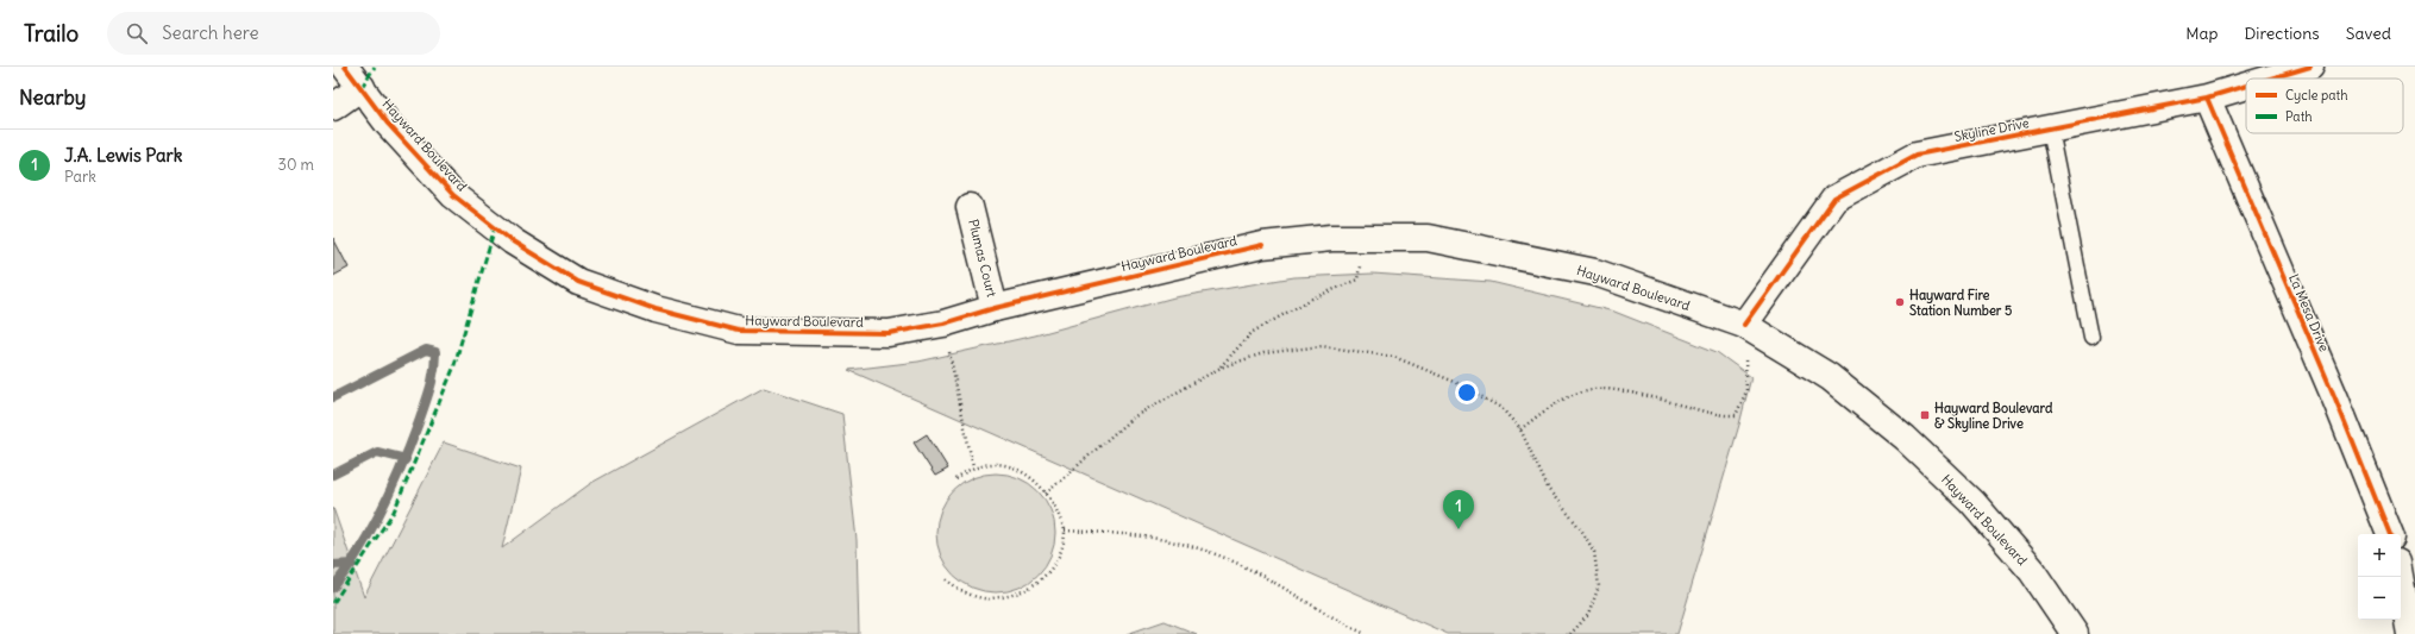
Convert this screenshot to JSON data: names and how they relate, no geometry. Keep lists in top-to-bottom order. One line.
{"streets":{"main road":["Skyline Drive","Hayward Boulevard","Plumas Court","La Mesa Drive"]},"crossings":[["Skyline Drive","Hayward Boulevard"],["Skyline Drive","La Mesa Drive"],["Hayward Boulevard","Plumas Court"]],"places":{"other":["Hayward Fire Station Number 5"],"transit":["Hayward Boulevard & Skyline Drive"]},"legend":["Cycle path","Path"],"page":{"header":"Trailo","search":"Search here","nav":["Map","Directions","Saved"],"heading":"Nearby","list":[{"mark":"1","name":"J.A. Lewis Park","note":"Park","value":"30 m"}],"pins":"1","map_buttons":["+","−"]}}
